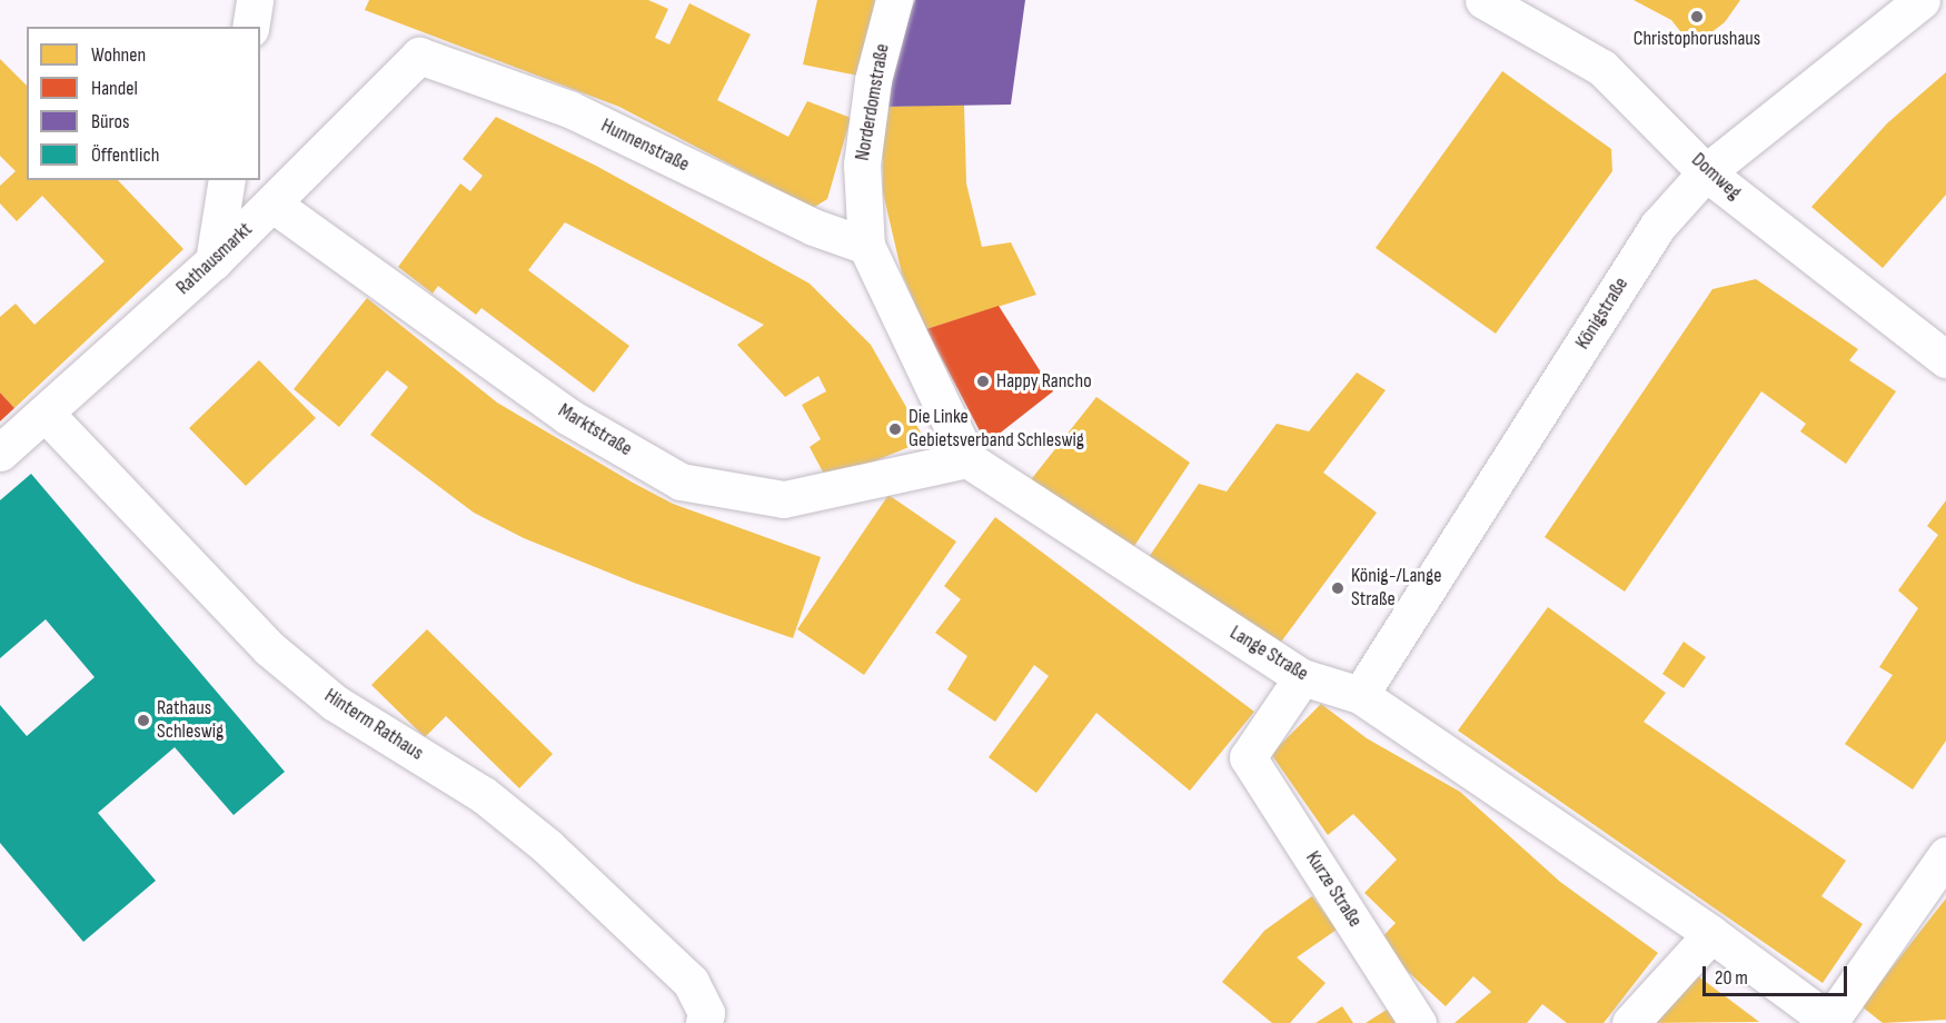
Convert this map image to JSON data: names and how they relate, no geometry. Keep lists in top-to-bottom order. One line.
{"streets":{"street":["Norderdomstraße","Hunnenstraße","Domweg","Rathausmarkt","Königstraße","Marktstraße","Lange Straße","Hinterm Rathaus","Kurze Straße"]},"crossings":[["Norderdomstraße","Hunnenstraße"],["Hunnenstraße","Rathausmarkt"],["Domweg","Königstraße"],["Rathausmarkt","Marktstraße"],["Rathausmarkt","Hinterm Rathaus"],["Königstraße","Lange Straße"],["Marktstraße","Lange Straße"],["Lange Straße","Kurze Straße"]],"places":["Christophorushaus","Happy Rancho","Die Linke Gebietsverband Schleswig","König-/Lange Straße","Rathaus Schleswig"],"legend":["Wohnen","Handel","Büros","Öffentlich"],"scale_bar":"20 m"}
